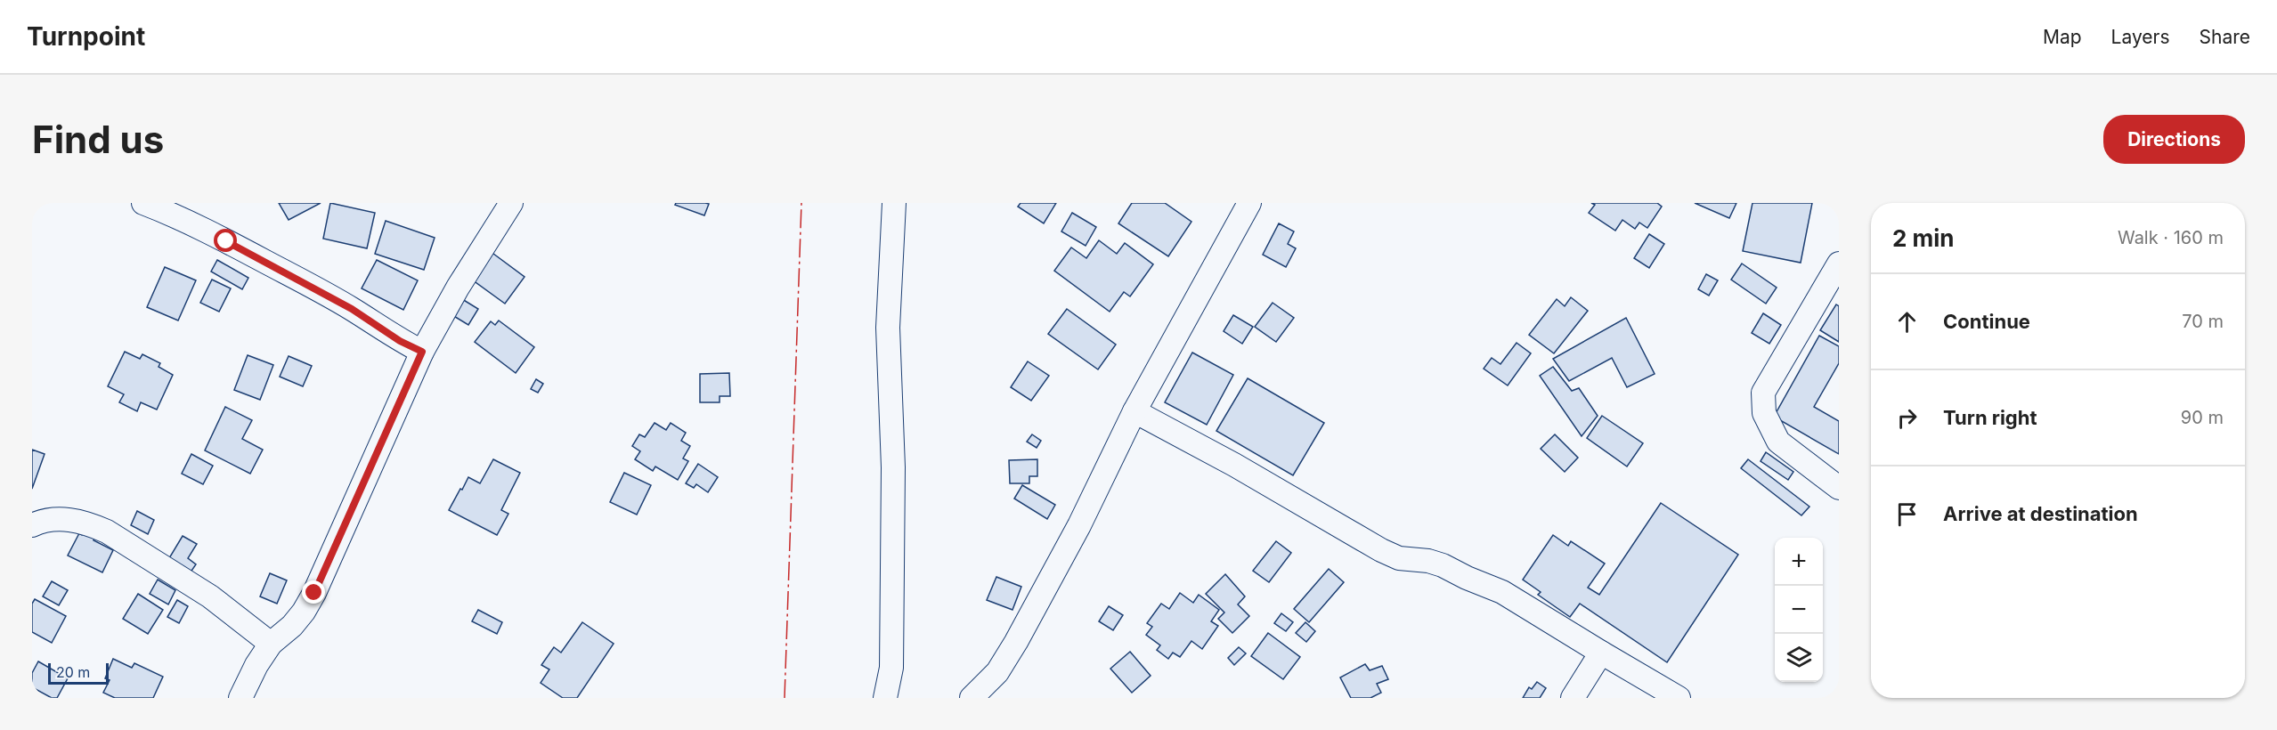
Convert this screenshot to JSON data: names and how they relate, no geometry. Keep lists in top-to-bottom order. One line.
{"scale_bar":"20 m","page":{"header":"Turnpoint","nav":["Map","Layers","Share"],"buttons":"Directions","title":"Find us","heading":["2 min","Walk · 160 m"],"list":[["Continue","70 m"],["Turn right","90 m"],"Arrive at destination"],"map_buttons":["+","−"],"scale":"20 m"}}
